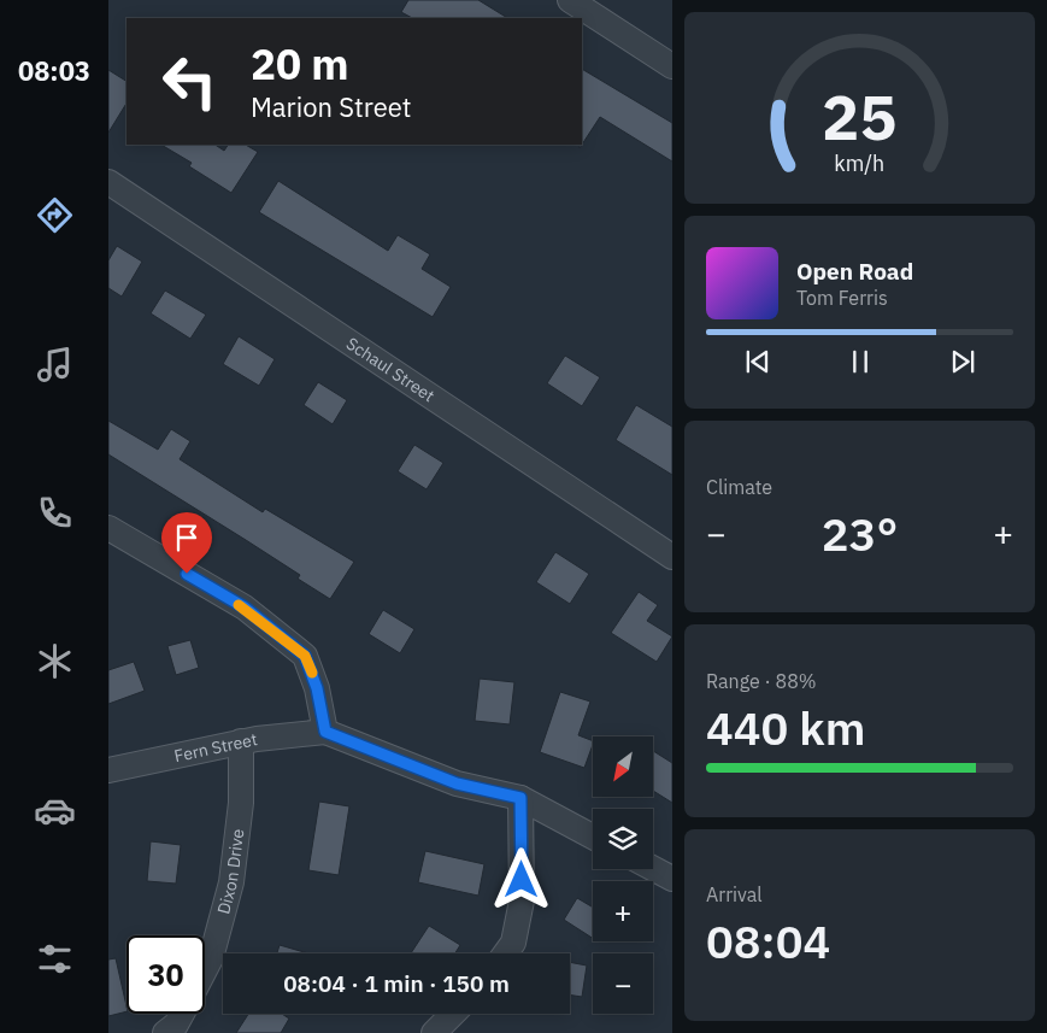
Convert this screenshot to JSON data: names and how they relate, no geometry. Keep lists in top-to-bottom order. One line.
{"streets":{"street":["Schaul Street","Fern Street","Dixon Drive"]},"crossings":[["Fern Street","Dixon Drive"]],"north":"bottom left","page":{"tabs":"08:03","turn":["20 m","Marion Street"],"song":["Open Road","Tom Ferris"],"tile":["Climate",["Range · 88%","440 km"],["Arrival","08:04"]],"heat":["−","23°","+"],"map_buttons":["+","−"],"limit":"30","trip":"08:04 · 1 min · 150 m","gauge":["25","km/h"]}}
